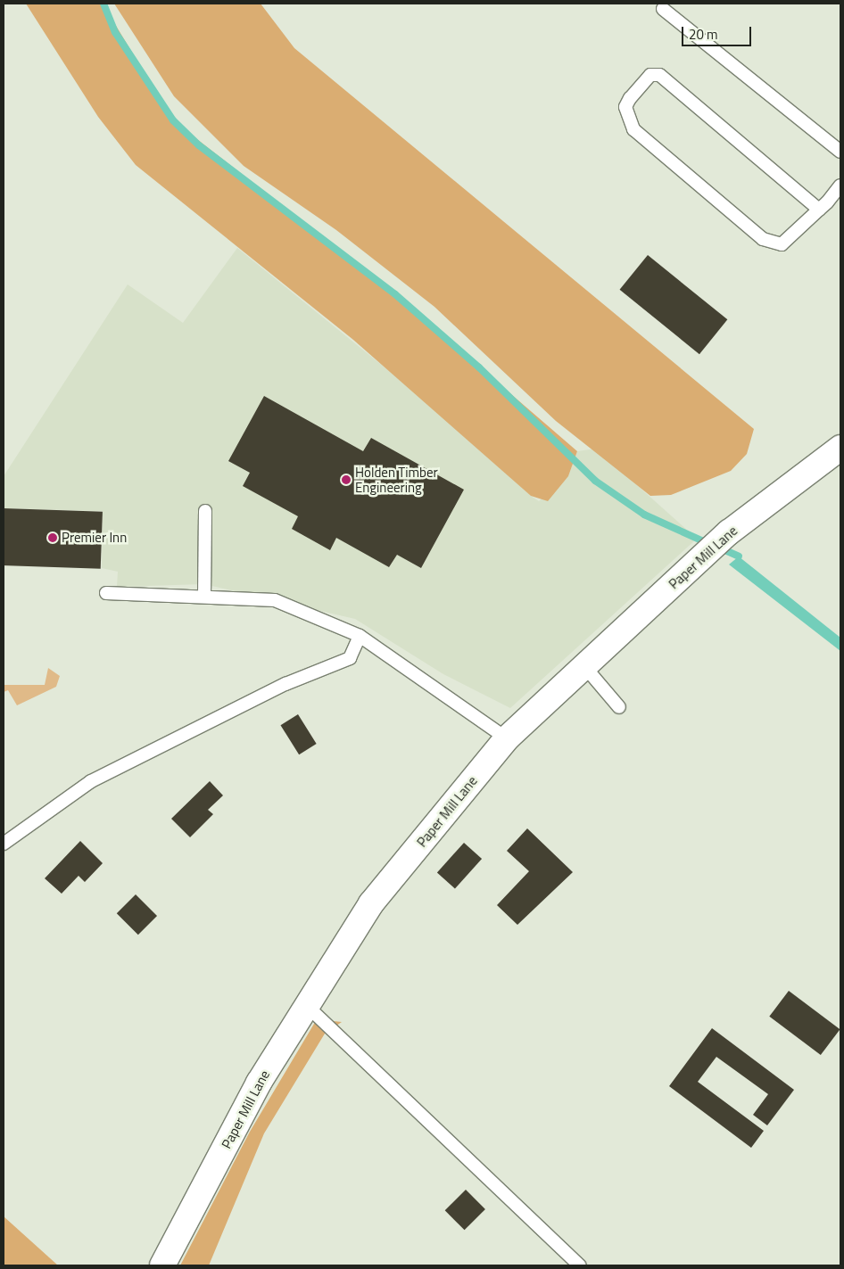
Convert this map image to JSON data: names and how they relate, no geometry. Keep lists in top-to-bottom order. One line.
{"streets":{"street":["Paper Mill Lane"]},"places":["Holden Timber Engineering","Premier Inn"],"scale_bar":"20 m"}
